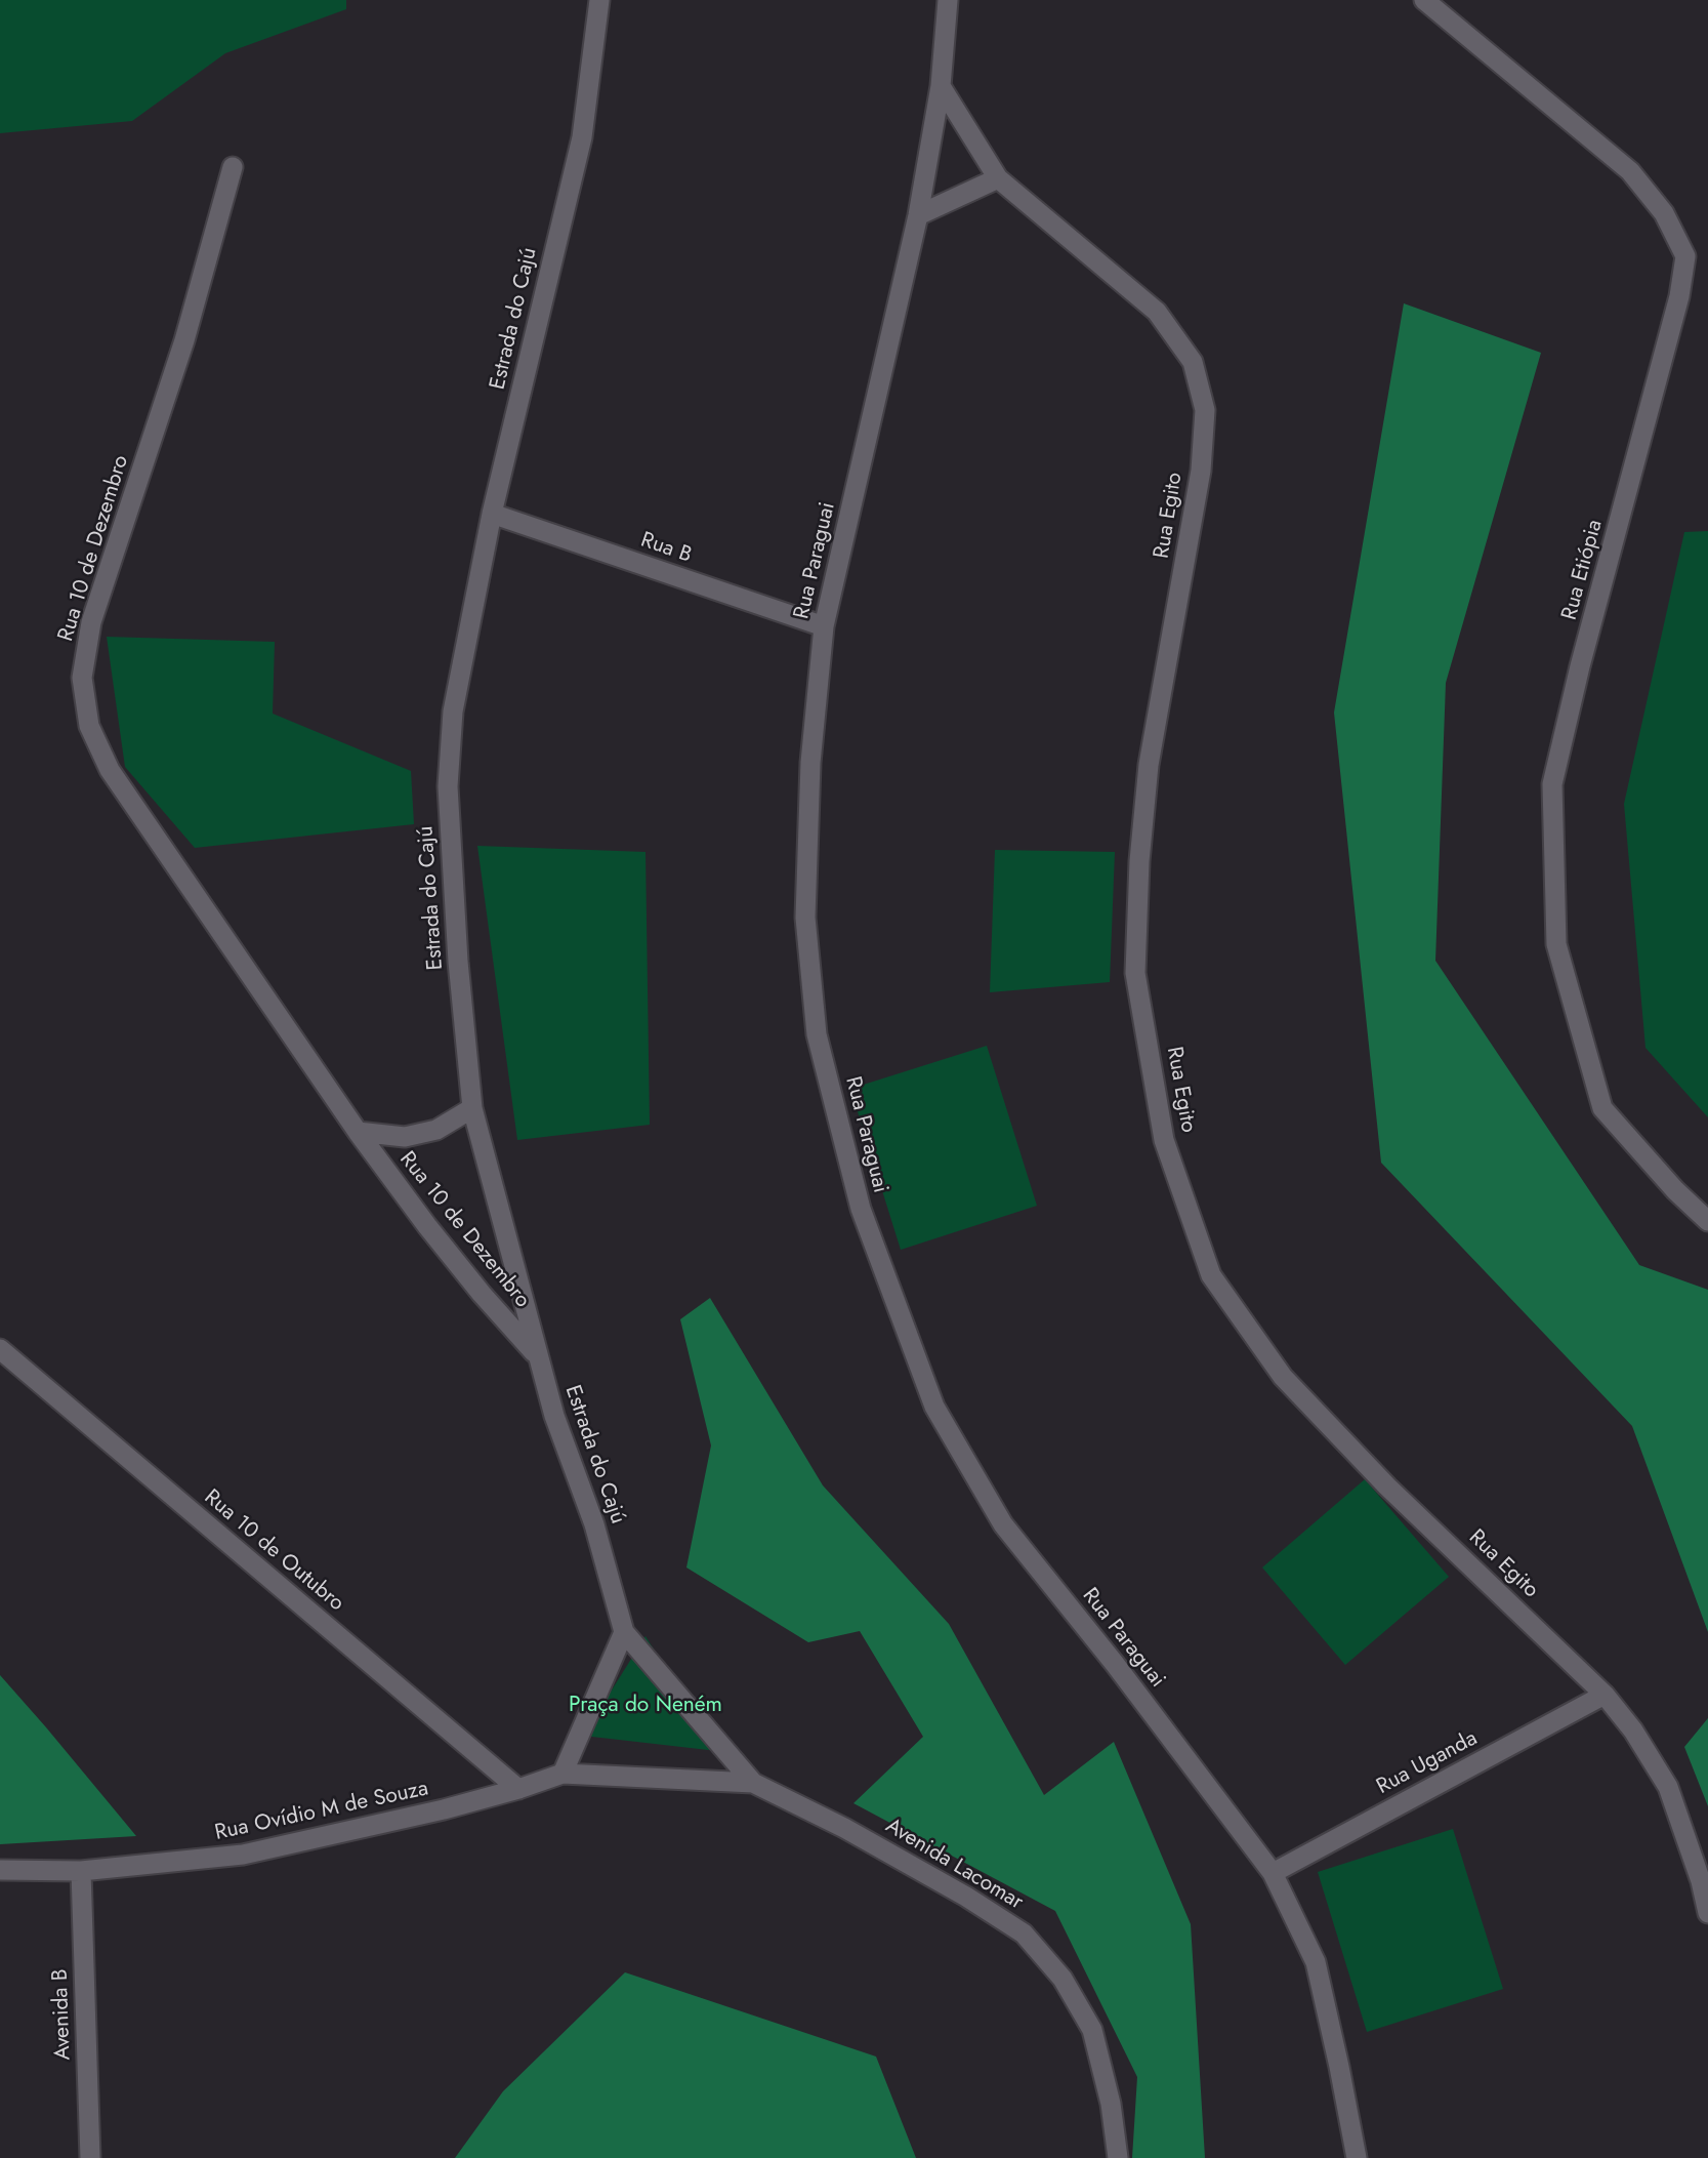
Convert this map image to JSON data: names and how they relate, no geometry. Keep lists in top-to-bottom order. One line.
{"streets":{"street":["Estrada do Cajú","Rua Egito","Rua 10 de Dezembro","Rua B","Rua Paraguai","Rua Etiópia","Rua 10 de Outubro","Rua Uganda","Rua Ovídio M de Souza","Avenida Lacomar","Avenida B"]},"crossings":[["Estrada do Cajú","Rua 10 de Dezembro"],["Estrada do Cajú","Rua B"],["Estrada do Cajú","Avenida Lacomar"],["Rua Egito","Rua Paraguai"],["Rua Egito","Rua Uganda"],["Rua B","Rua Paraguai"],["Rua Paraguai","Rua Uganda"],["Rua 10 de Outubro","Rua Ovídio M de Souza"],["Rua Ovídio M de Souza","Avenida Lacomar"],["Rua Ovídio M de Souza","Avenida B"]],"parks":["Praça do Neném"]}
